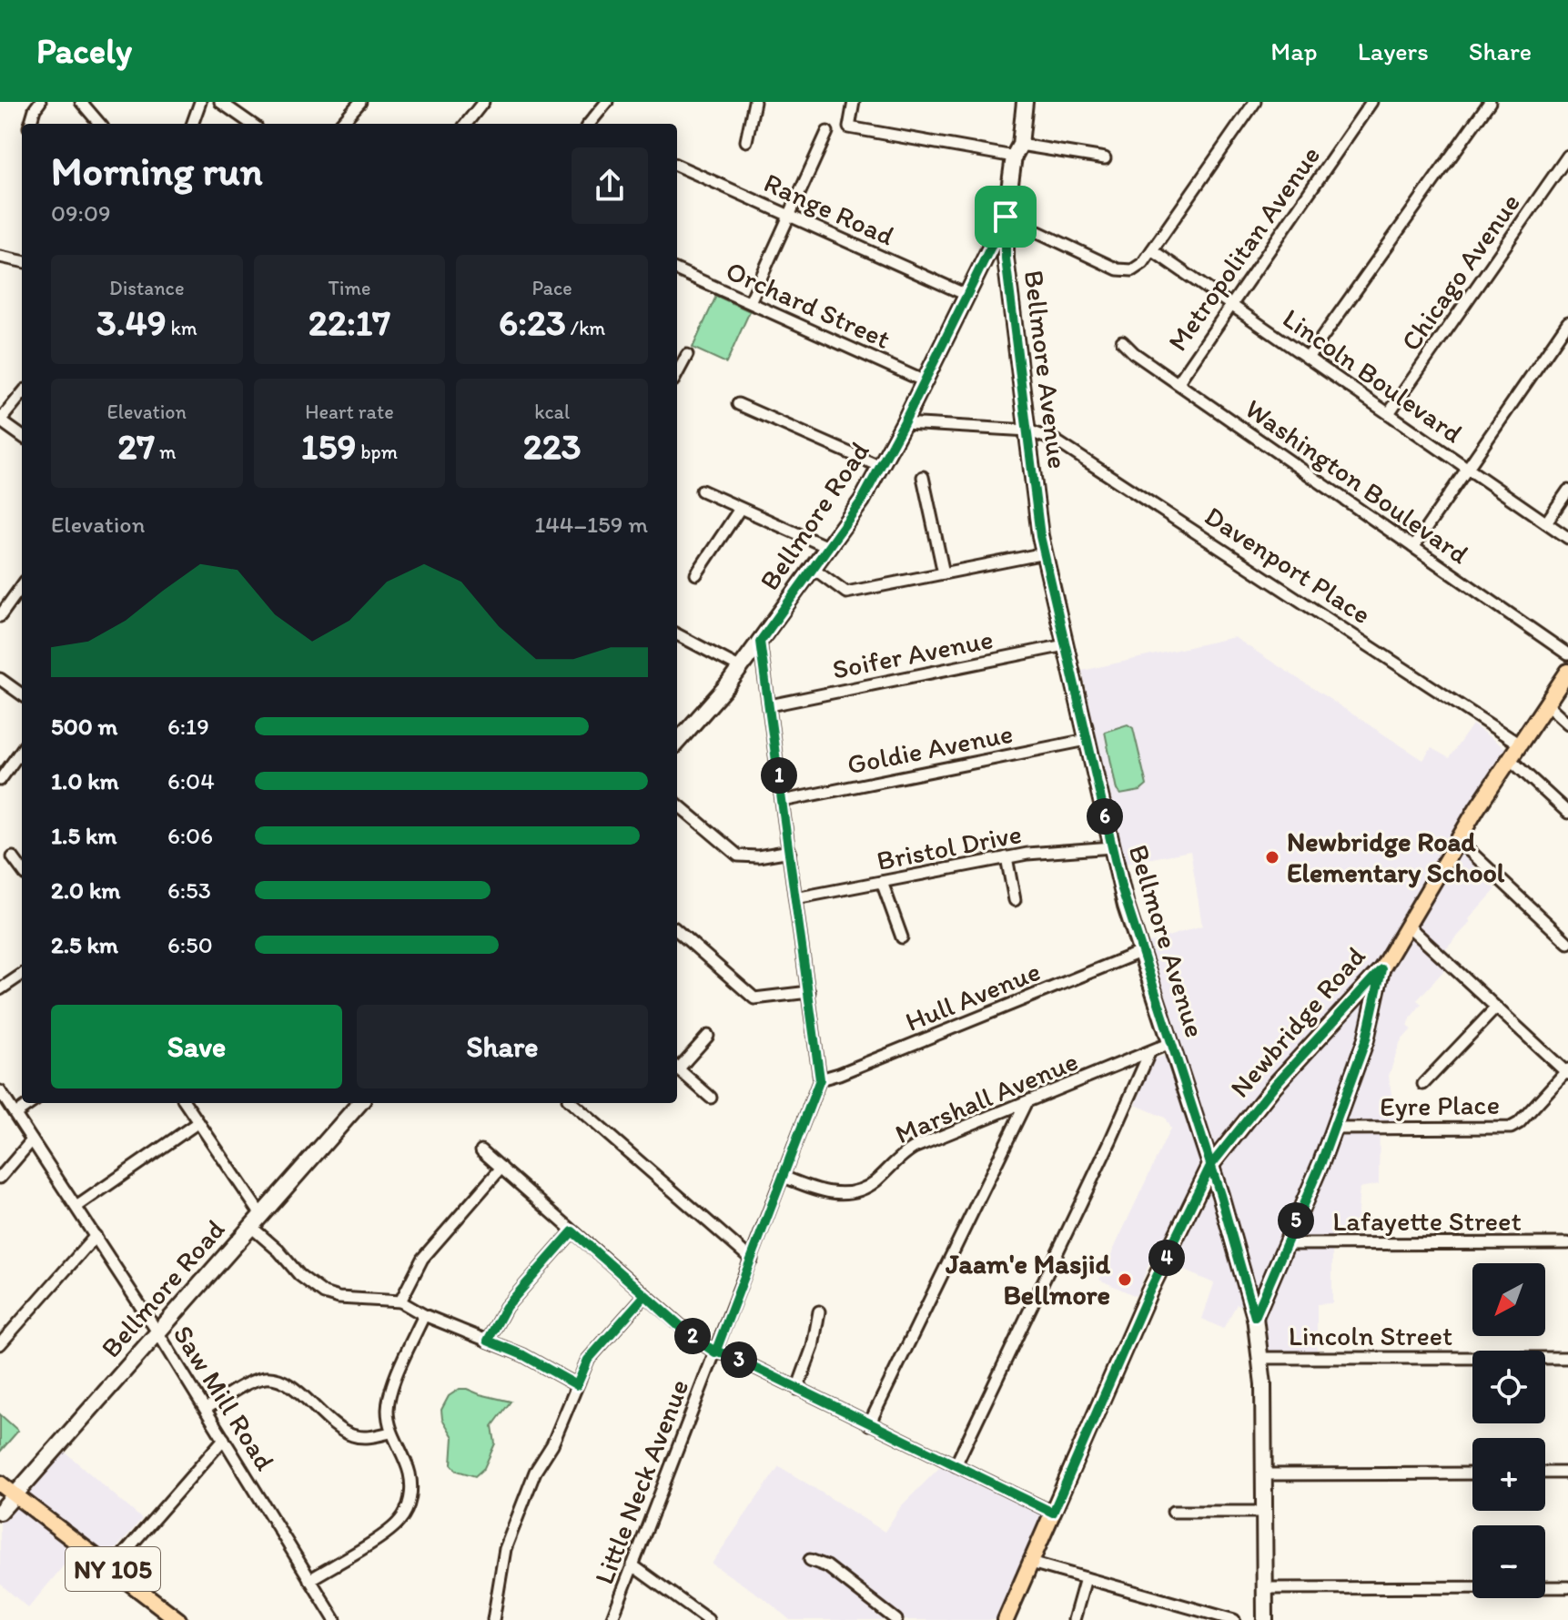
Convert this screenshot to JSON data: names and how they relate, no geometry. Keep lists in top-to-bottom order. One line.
{"streets":{"main road":["Bellmore Avenue","Bellmore Road","Newbridge Road","NY 105"],"street":["Range Road","Metropolitan Avenue","Chicago Avenue","Orchard Street","Lincoln Boulevard","Washington Boulevard","Davenport Place","Soifer Avenue","Goldie Avenue","Bristol Drive","Hull Avenue","Marshall Avenue","Eyre Place","Lafayette Street","Lincoln Street","Saw Mill Road","Little Neck Avenue"]},"crossings":[["Range Road","Bellmore Road"],["Metropolitan Avenue","Lincoln Boulevard"],["Metropolitan Avenue","Washington Boulevard"],["Chicago Avenue","Lincoln Boulevard"],["Orchard Street","Bellmore Road"],["Bellmore Avenue","Bellmore Road"],["Bellmore Avenue","Davenport Place"],["Bellmore Avenue","Soifer Avenue"],["Bellmore Avenue","Goldie Avenue"],["Bellmore Avenue","Bristol Drive"],["Bellmore Avenue","Hull Avenue"],["Bellmore Avenue","Newbridge Road"],["Bellmore Avenue","Marshall Avenue"],["Bellmore Avenue","Lincoln Street"],["Bellmore Road","Davenport Place"],["Bellmore Road","Saw Mill Road"],["Bellmore Road","Little Neck Avenue"],["Bellmore Road","NY 105"],["Davenport Place","Newbridge Road"],["Soifer Avenue","Little Neck Avenue"],["Goldie Avenue","Little Neck Avenue"],["Bristol Drive","Little Neck Avenue"],["Hull Avenue","Little Neck Avenue"],["Marshall Avenue","Little Neck Avenue"]],"places":["Newbridge Road Elementary School","Jaam'e Masjid Bellmore"],"north":"bottom left","page":{"header":"Pacely","nav":["Map","Layers","Share"],"heading":["Morning run","09:09"],"stats":[["Distance","3.49 km"],["Time","22:17"],["Pace","6:23 /km"],["Elevation","27 m"],["Heart rate","159 bpm"],["kcal","223"]],"chart":["Elevation","144–159 m"],"list":[{"name":"500 m","note":"6:19"},{"name":"1.0 km","note":"6:04"},{"name":"1.5 km","note":"6:06"},{"name":"2.0 km","note":"6:53"},{"name":"2.5 km","note":"6:50"}],"pins":["1","6","5","4","2","3"],"buttons":["Save","Share"],"map_buttons":["+","−"]}}
